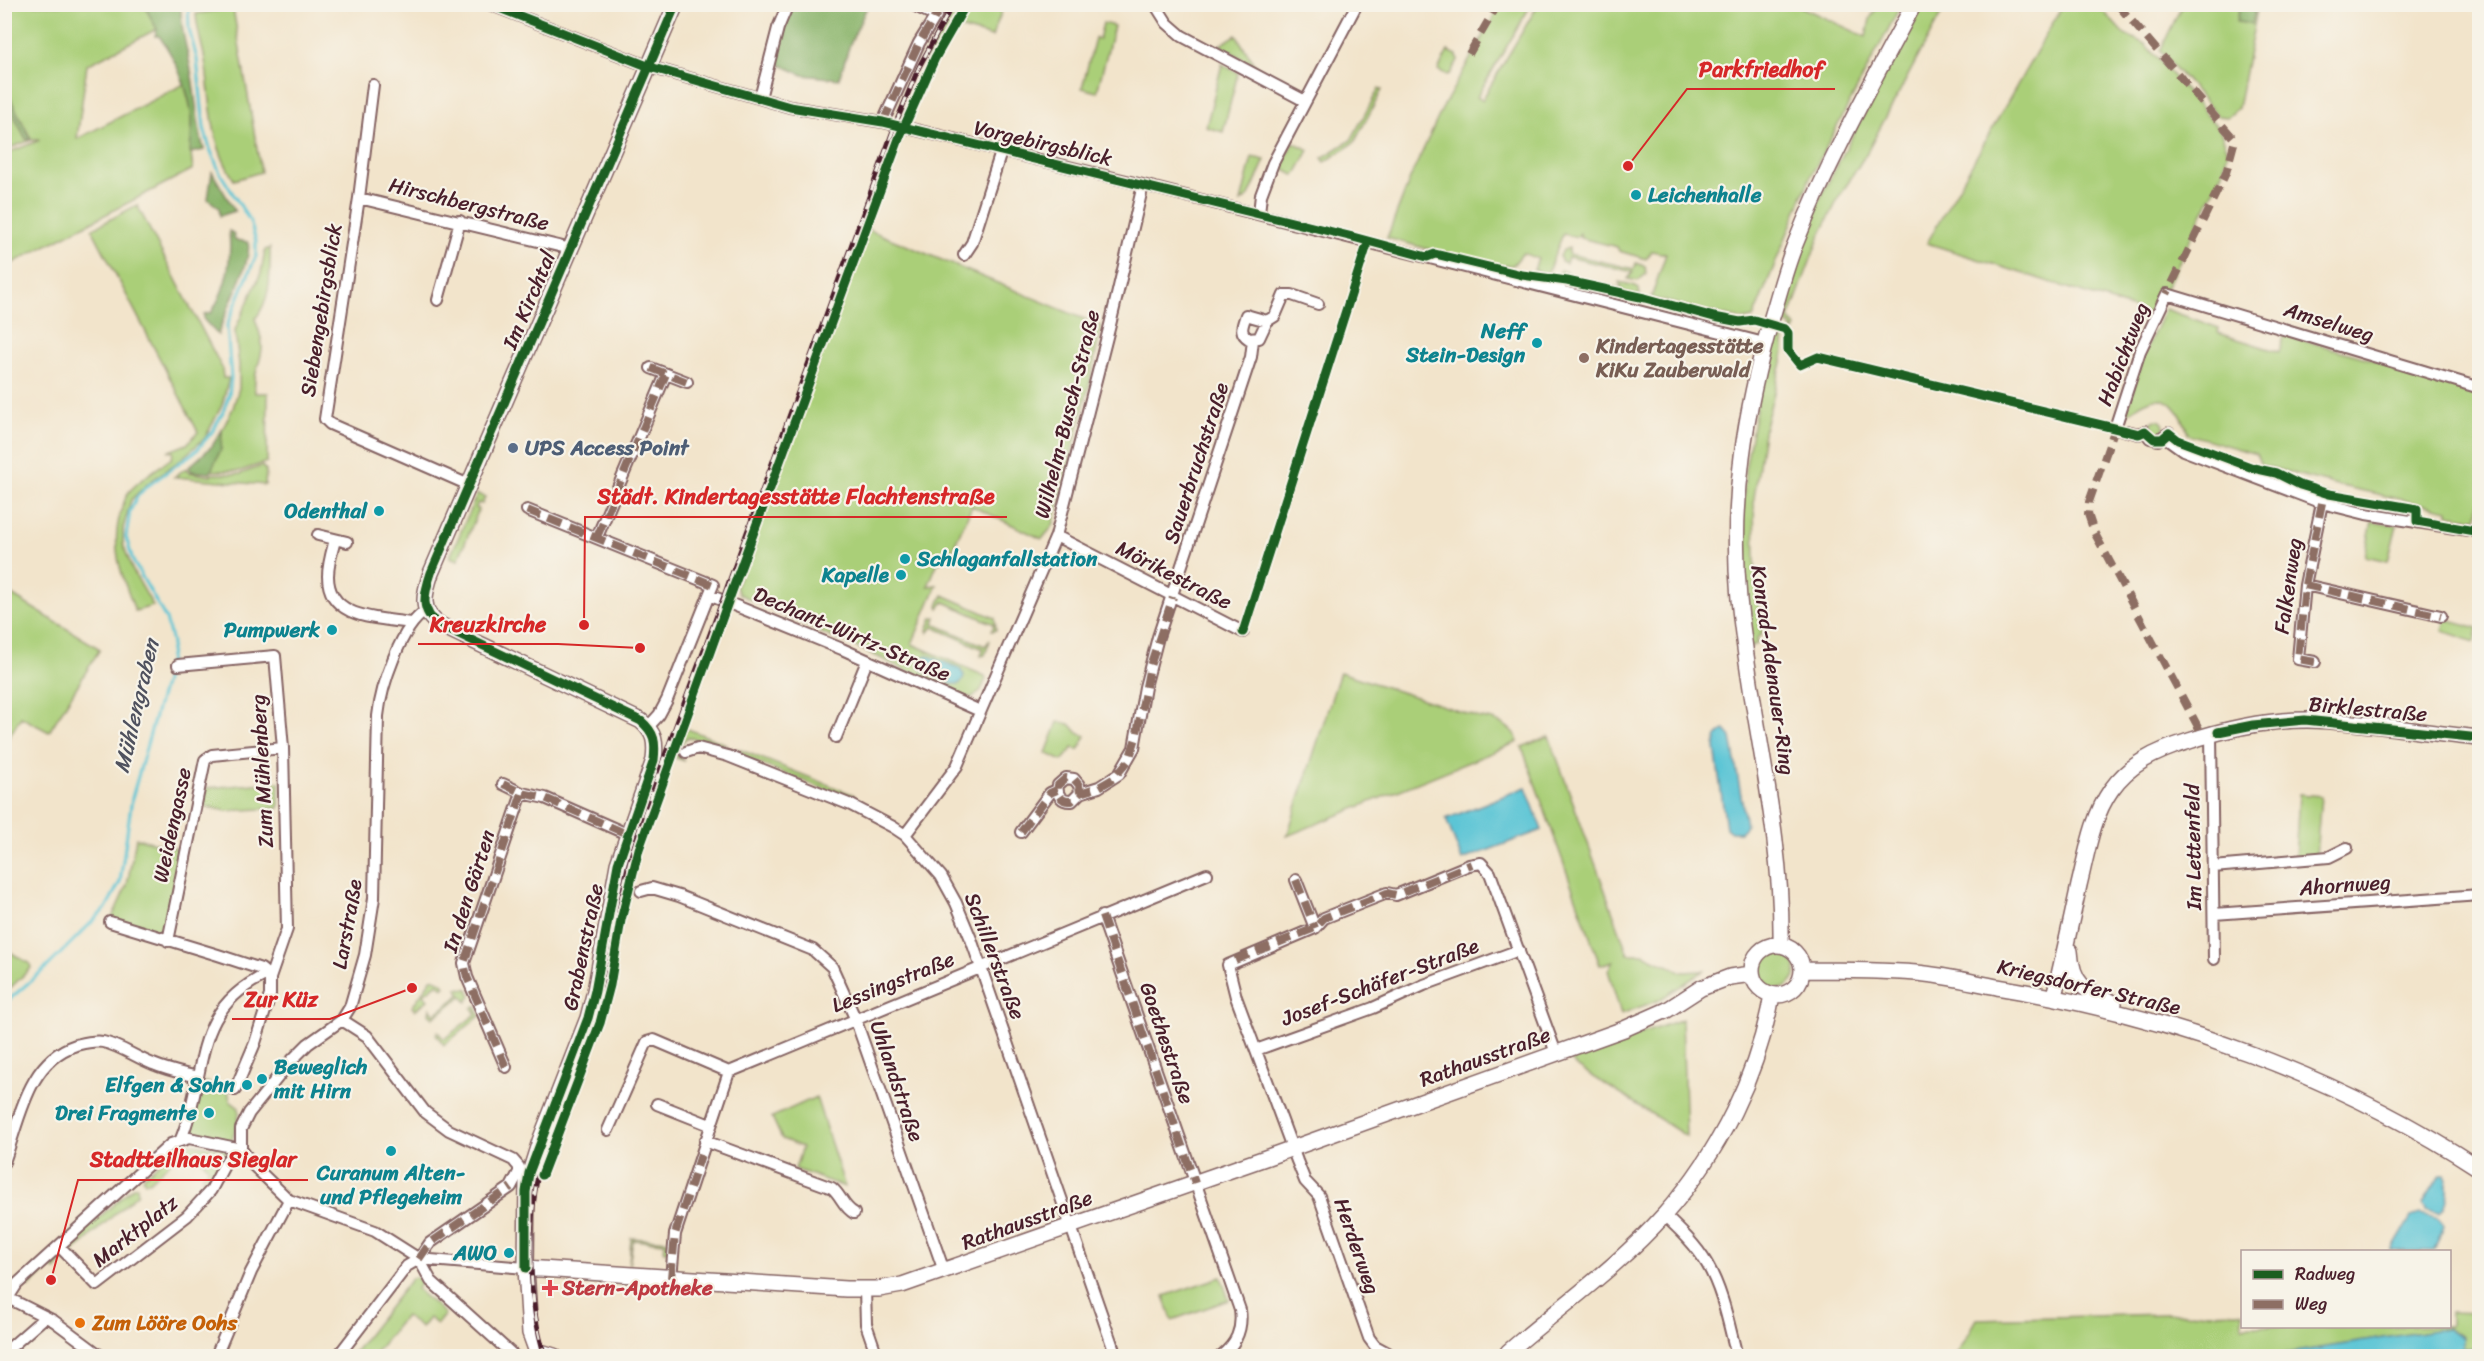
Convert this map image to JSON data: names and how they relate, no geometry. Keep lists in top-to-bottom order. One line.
{"streets":{"street":["Vorgebirgsblick","Hirschbergstraße","Im Kirchtal","Siebengebirgsblick","Amselweg","Habichtweg","Wilhelm-Busch-Straße","Sauerbruchstraße","Mörikestraße","Falkenweg","Dechant-Wirtz-Straße","Konrad-Adenauer-Ring","Birklestraße","Zum Mühlenberg","Weidengasse","Im Lettenfeld","Ahornweg","In den Gärten","Larstraße","Grabenstraße","Schillerstraße","Lessingstraße","Josef-Schäfer-Straße","Kriegsdorfer Straße","Goethestraße","Rathausstraße","Uhlandstraße","Marktplatz","Herderweg"]},"crossings":[["Vorgebirgsblick","Im Kirchtal"],["Vorgebirgsblick","Wilhelm-Busch-Straße"],["Vorgebirgsblick","Konrad-Adenauer-Ring"],["Hirschbergstraße","Im Kirchtal"],["Hirschbergstraße","Siebengebirgsblick"],["Im Kirchtal","Siebengebirgsblick"],["Im Kirchtal","Larstraße"],["Amselweg","Habichtweg"],["Habichtweg","Falkenweg"],["Wilhelm-Busch-Straße","Mörikestraße"],["Wilhelm-Busch-Straße","Dechant-Wirtz-Straße"],["Wilhelm-Busch-Straße","Schillerstraße"],["Sauerbruchstraße","Mörikestraße"],["Konrad-Adenauer-Ring","Kriegsdorfer Straße"],["Konrad-Adenauer-Ring","Rathausstraße"],["Birklestraße","Im Lettenfeld"],["Birklestraße","Kriegsdorfer Straße"],["Zum Mühlenberg","Weidengasse"],["Im Lettenfeld","Ahornweg"],["Grabenstraße","Rathausstraße"],["Schillerstraße","Lessingstraße"],["Schillerstraße","Rathausstraße"],["Lessingstraße","Goethestraße"],["Lessingstraße","Uhlandstraße"],["Josef-Schäfer-Straße","Herderweg"],["Kriegsdorfer Straße","Rathausstraße"],["Goethestraße","Rathausstraße"],["Rathausstraße","Uhlandstraße"],["Rathausstraße","Herderweg"]],"water":["Mühlengraben"],"places":{"other":["Parkfriedhof","Leichenhalle","Neff Stein-Design","Kindertagesstätte KiKu Zauberwald","UPS Access Point","Odenthal","Schlaganfallstation","Kapelle","Städt. Kindertagesstätte Flachtenstraße","Pumpwerk","Kreuzkirche","Zur Küz","Beweglich mit Hirn","Elfgen & Sohn","Drei Fragmente","Curanum Alten- und Pflegeheim","AWO","Stadtteilhaus Sieglar","Zum Lööre Oohs"],"health":["Stern-Apotheke"]},"legend":["Radweg","Weg"]}
